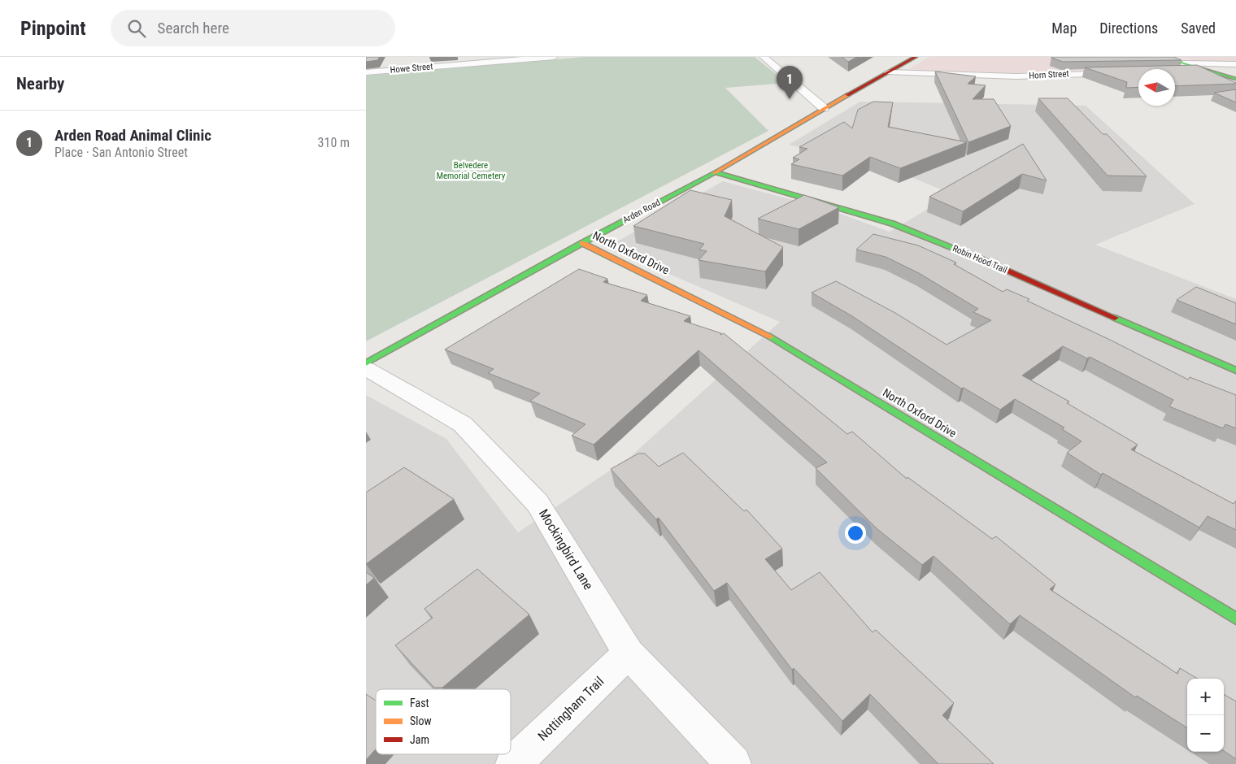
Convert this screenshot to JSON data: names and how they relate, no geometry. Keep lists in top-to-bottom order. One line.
{"streets":{"main road":["Arden Road","North Oxford Drive","Robin Hood Trail"],"street":["Howe Street","Horn Street","Mockingbird Lane","Nottingham Trail"]},"crossings":[["Horn Street","Arden Road"],["Arden Road","North Oxford Drive"],["Arden Road","Robin Hood Trail"],["Mockingbird Lane","Nottingham Trail"]],"parks":["Belvedere Memorial Cemetery"],"legend":["Fast","Slow","Jam"],"north":"left","page":{"header":"Pinpoint","search":"Search here","nav":["Map","Directions","Saved"],"heading":"Nearby","pins":"1","list":[{"mark":"1","name":"Arden Road Animal Clinic","note":"Place · San Antonio Street","value":"310 m"}],"map_buttons":["+","−"]}}
